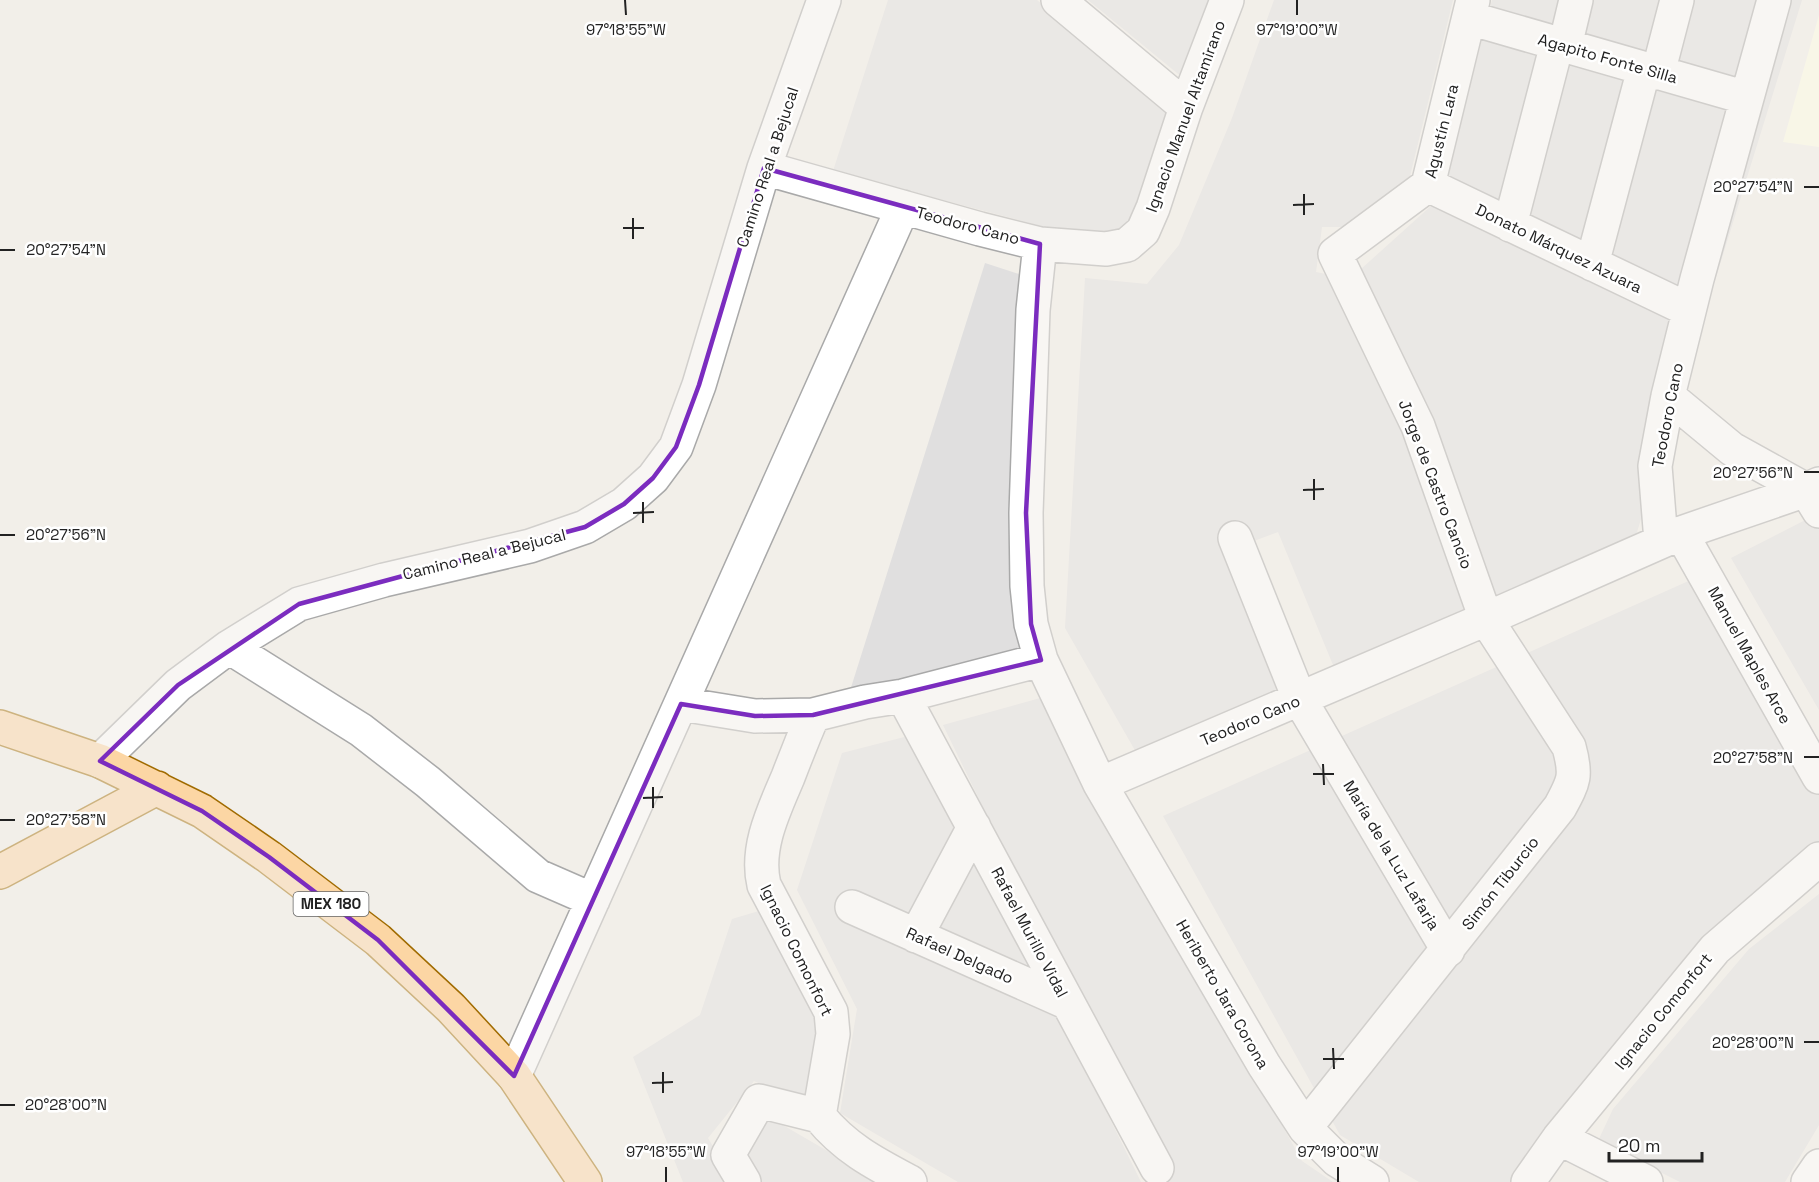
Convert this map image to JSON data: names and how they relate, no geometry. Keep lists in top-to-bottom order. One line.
{"streets":{"main road":["MEX 180"],"street":["Agapito Fonte Silla","Ignacio Manuel Altamirano","Agustín Lara","Camino Real a Bejucal","Teodoro Cano","Donato Márquez Azuara","Jorge de Castro Cancio","Manuel Maples Arce","María de la Luz Lafarja","Simón Tiburcio","Rafael Murillo Vidal","Ignacio Comonfort","Rafael Delgado","Heriberto Jara Corona"]},"crossings":[["Agapito Fonte Silla","Agustín Lara"],["Agapito Fonte Silla","Teodoro Cano"],["Ignacio Manuel Altamirano","Teodoro Cano"],["Agustín Lara","Donato Márquez Azuara"],["Agustín Lara","Jorge de Castro Cancio"],["Camino Real a Bejucal","Teodoro Cano"],["Camino Real a Bejucal","MEX 180"],["Teodoro Cano","Donato Márquez Azuara"],["Teodoro Cano","Jorge de Castro Cancio"],["Teodoro Cano","Manuel Maples Arce"],["Teodoro Cano","María de la Luz Lafarja"],["Teodoro Cano","Simón Tiburcio"],["Teodoro Cano","Heriberto Jara Corona"],["Jorge de Castro Cancio","Simón Tiburcio"],["María de la Luz Lafarja","Simón Tiburcio"],["Simón Tiburcio","Heriberto Jara Corona"],["Rafael Murillo Vidal","Rafael Delgado"]],"scale_bar":"20 m","coordinates":["97°18'55\"W","97°19'00\"W","20°27'54\"N","20°27'56\"N","20°27'58\"N","20°28'00\"N"]}
